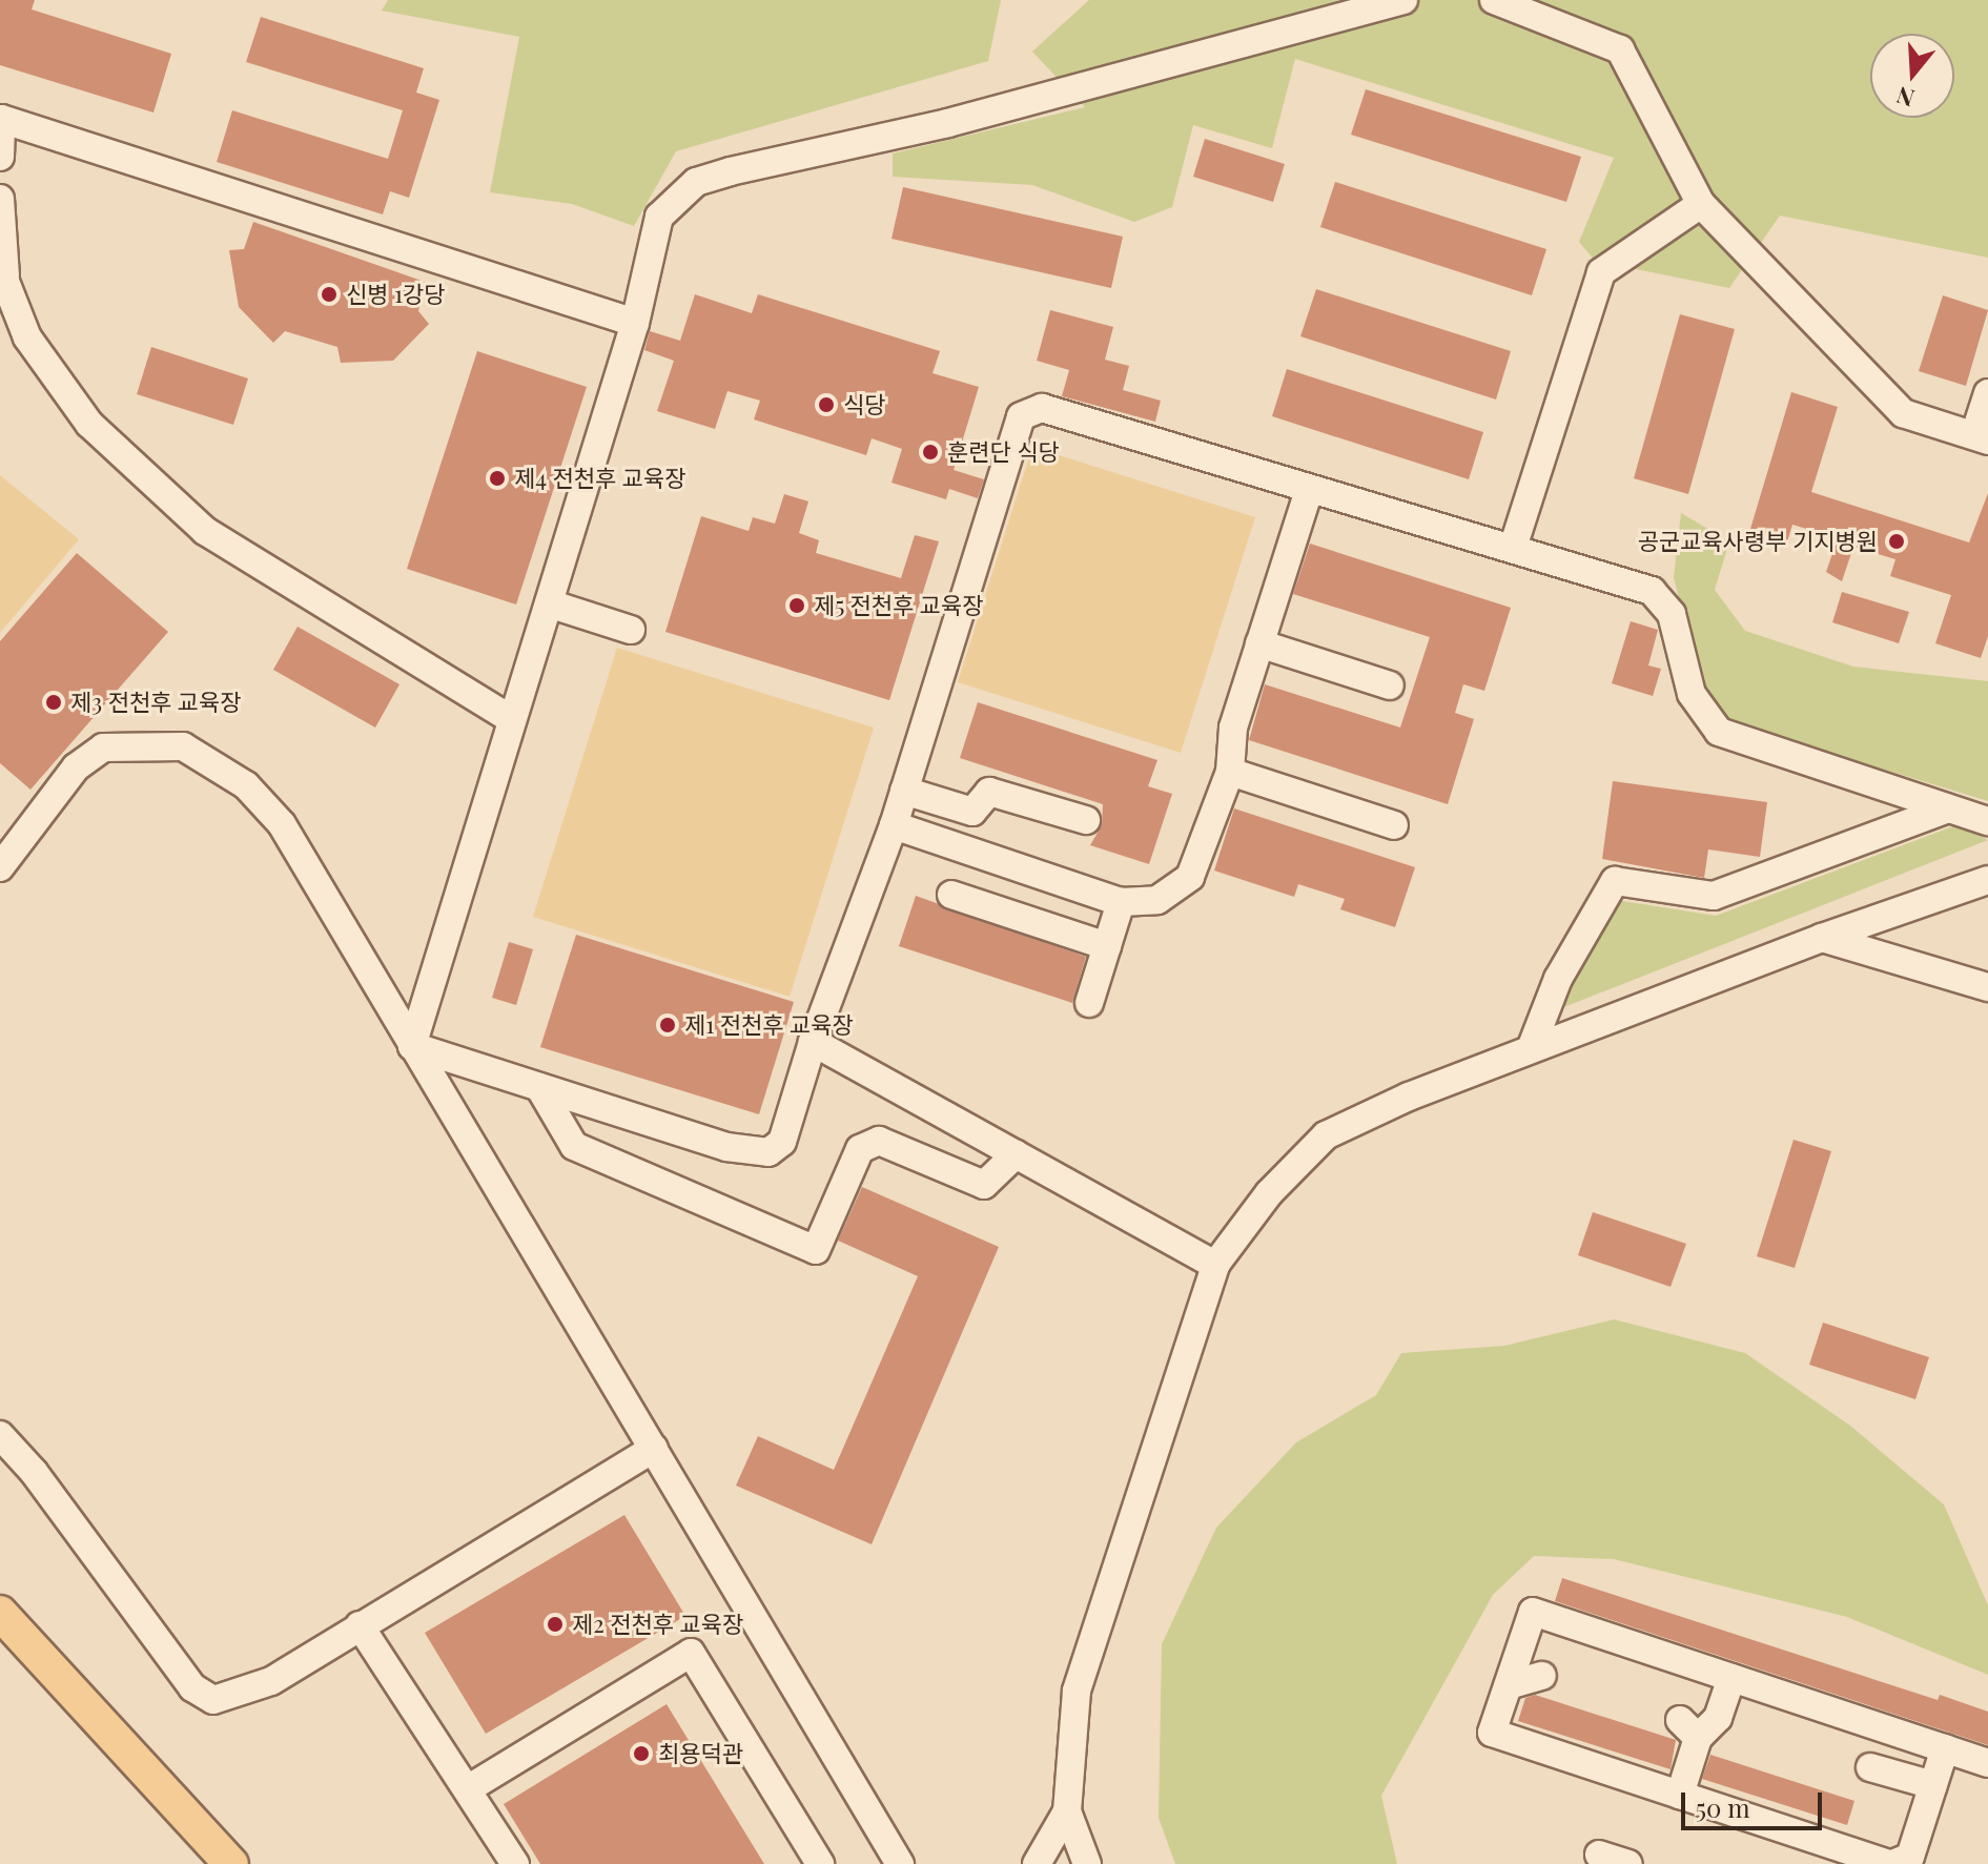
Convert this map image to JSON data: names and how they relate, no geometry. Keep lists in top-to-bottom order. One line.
{"places":["신병 1강당","식당","훈련단 식당","제4 전천후 교육장","공군교육사령부 기지병원","제5 전천후 교육장","제3 전천후 교육장","제1 전천후 교육장","제2 전천후 교육장","최용덕관"],"scale_bar":"50 m","north":"bottom"}
